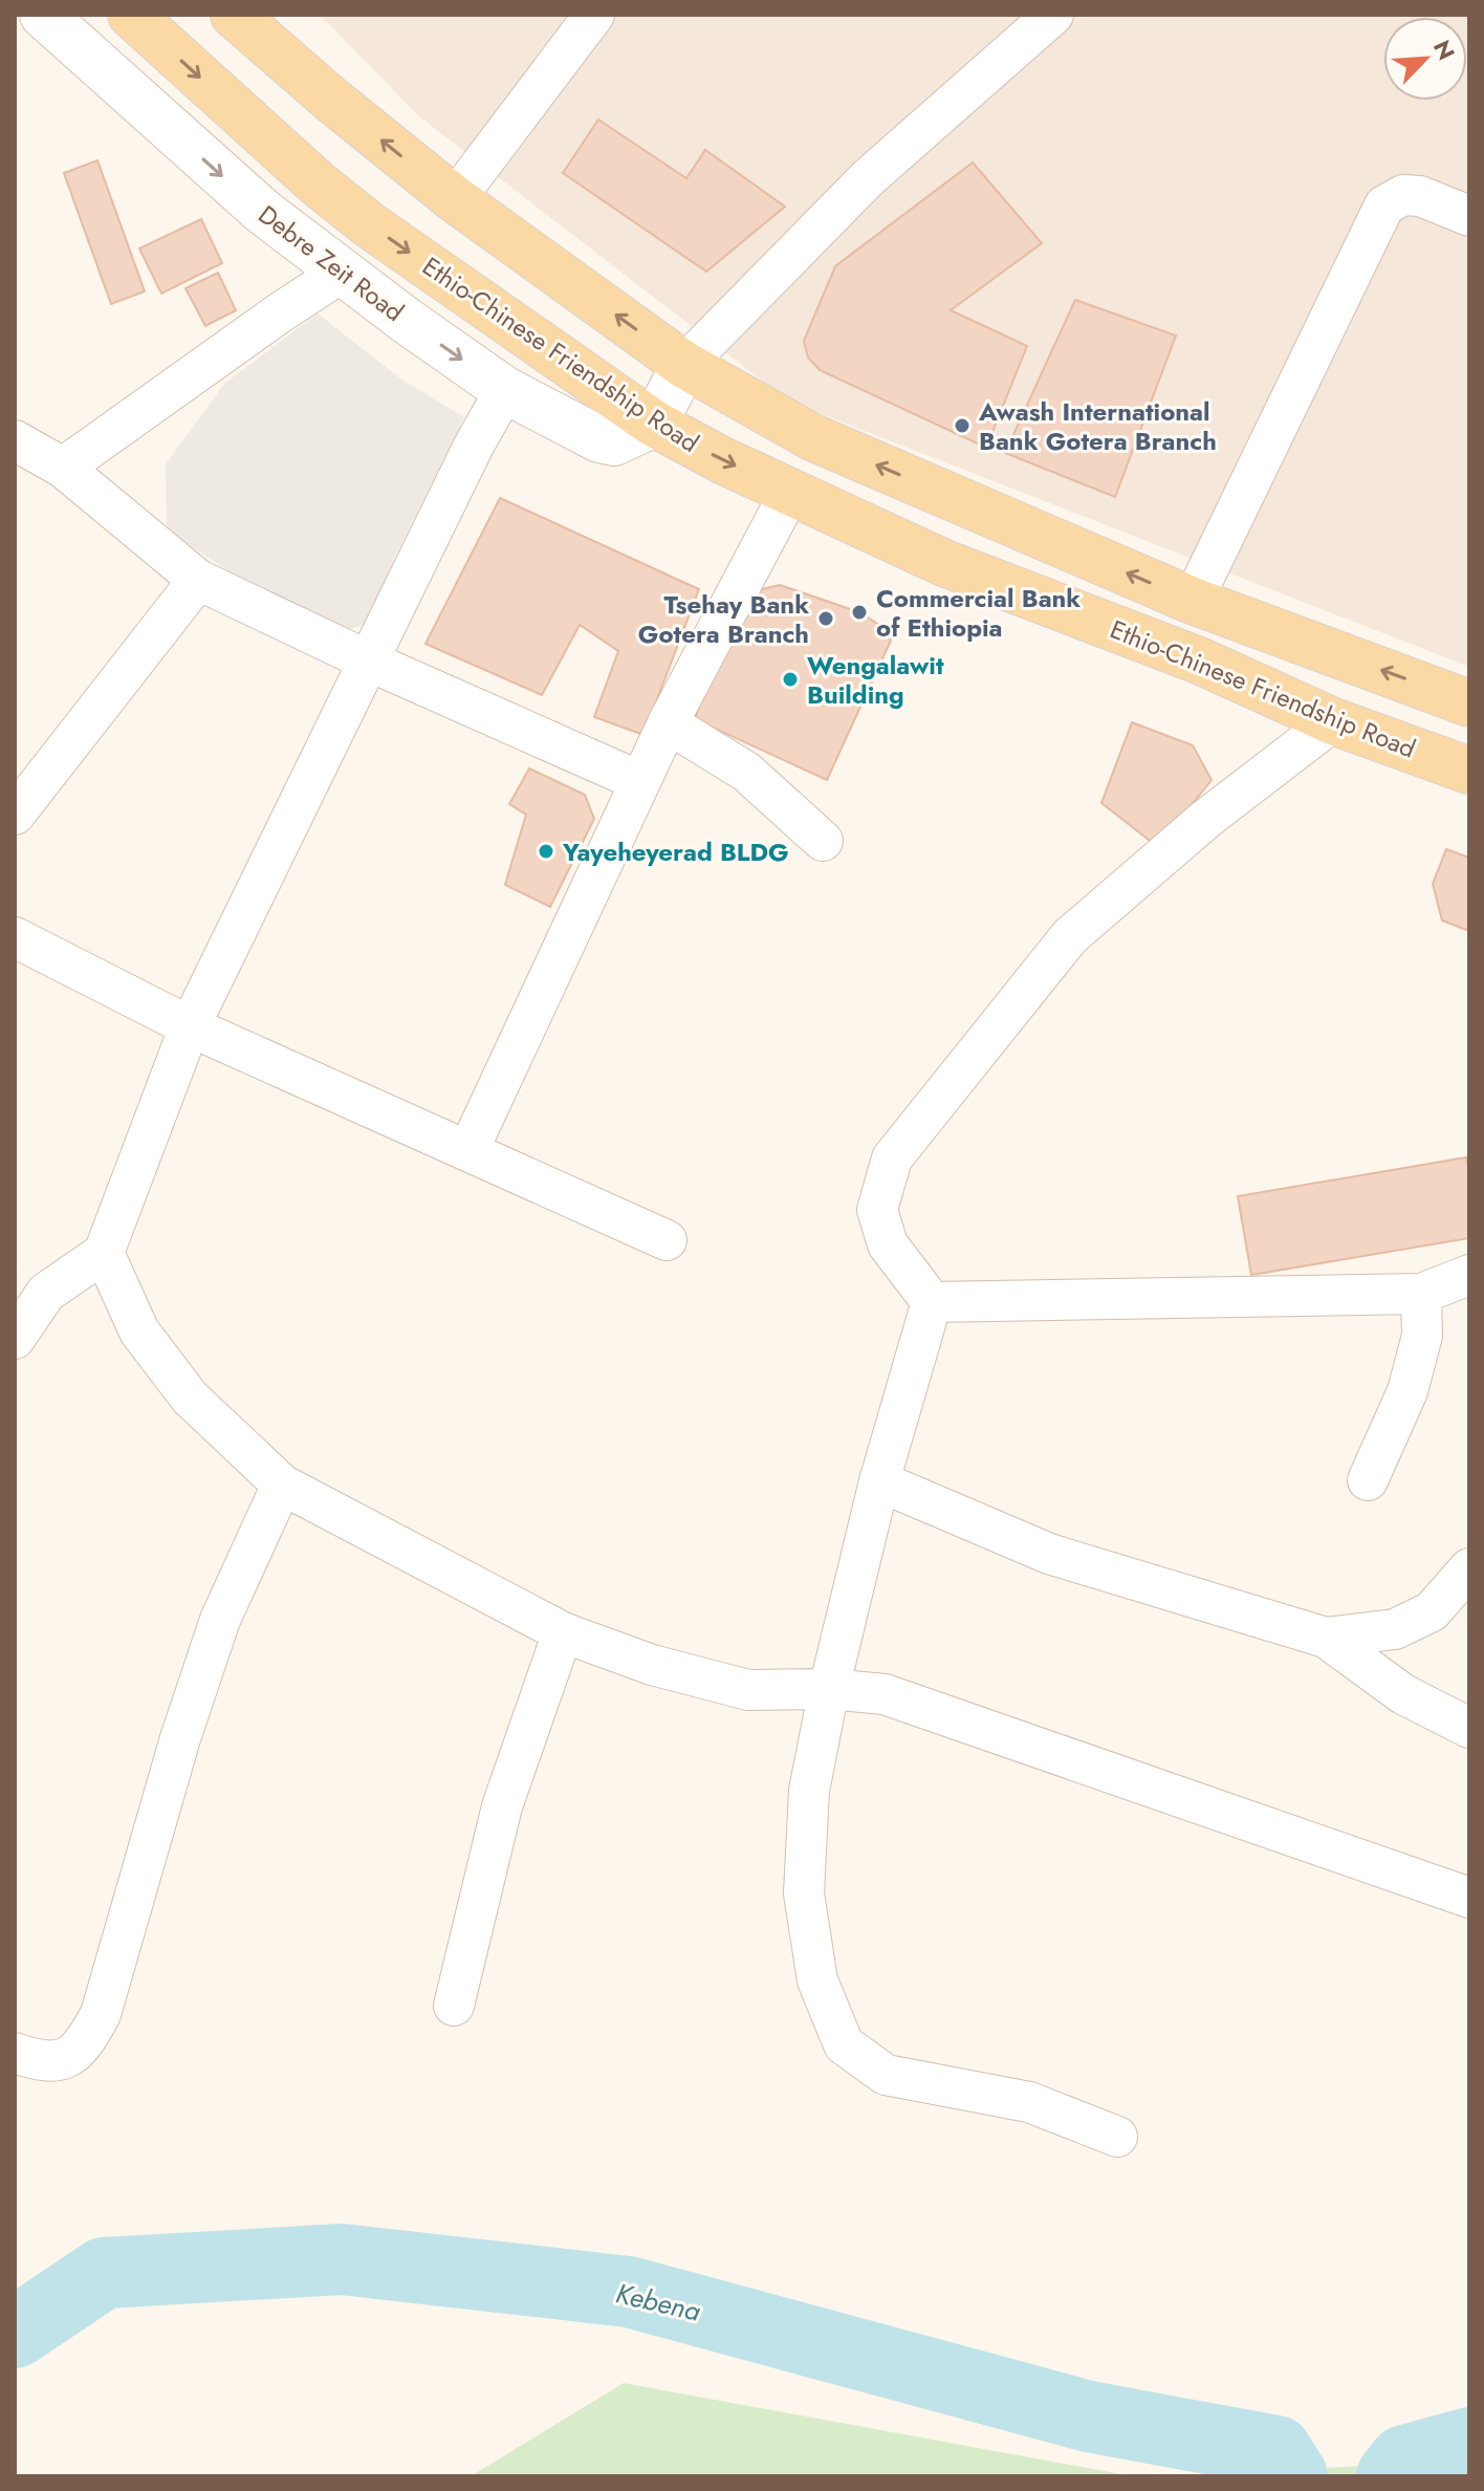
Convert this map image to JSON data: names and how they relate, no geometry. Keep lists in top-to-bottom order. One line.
{"streets":{"main road":["Debre Zeit Road","Ethio-Chinese Friendship Road"]},"crossings":[["Debre Zeit Road","Ethio-Chinese Friendship Road"]],"water":["Kebena"],"places":["Awash International Bank Gotera Branch","Commercial Bank of Ethiopia","Tsehay Bank Gotera Branch","Wengalawit Building","Yayeheyerad BLDG"],"north":"top right"}
